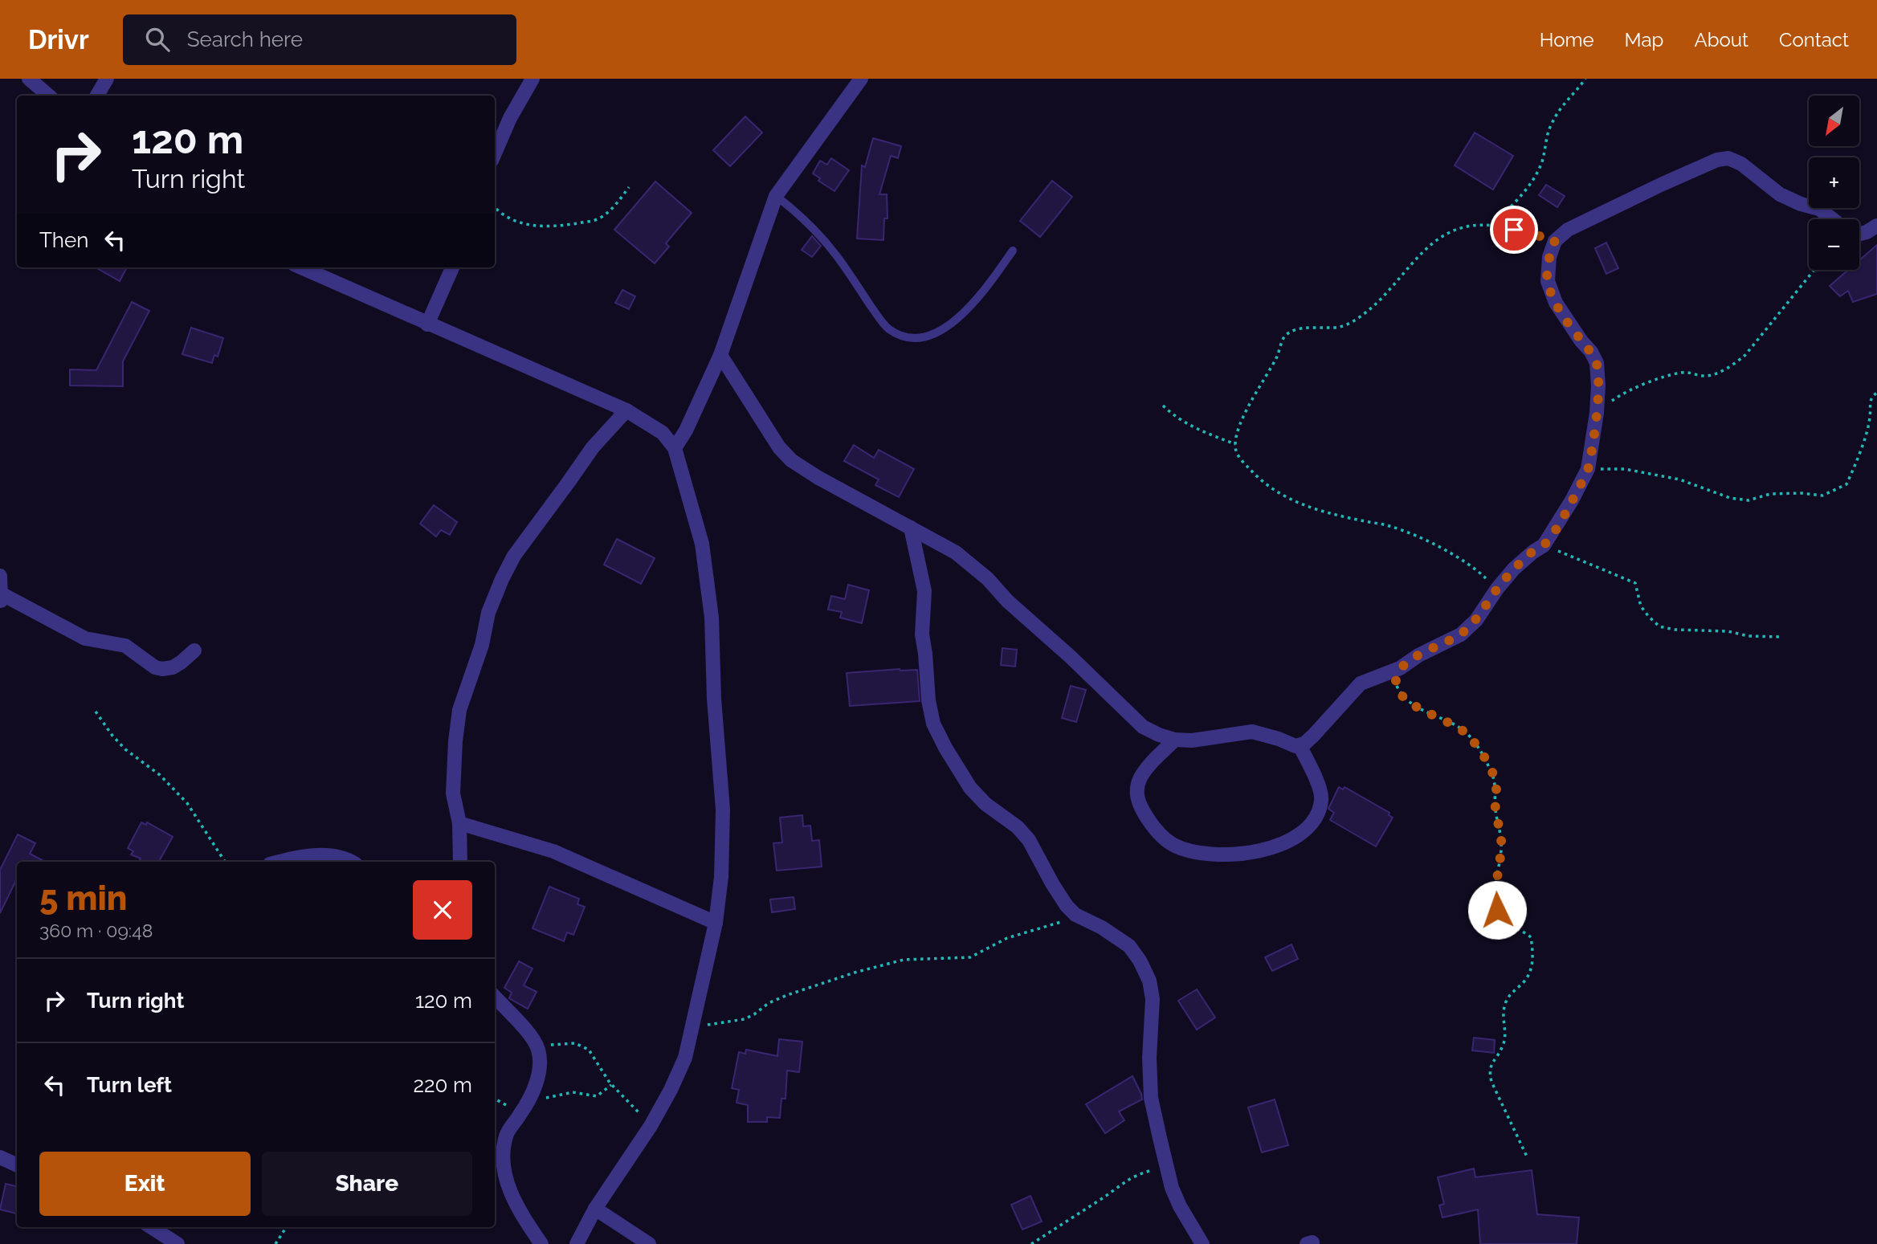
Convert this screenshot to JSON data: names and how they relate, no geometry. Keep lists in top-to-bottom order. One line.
{"north":"bottom left","page":{"header":"Drivr","search":"Search here","nav":["Home","Map","About","Contact"],"map_buttons":["+","−"],"turn":["120 m","Turn right"],"then":"Then","heading":["5 min","360 m · 09:48"],"list":[{"name":"Turn right","value":"120 m"},{"name":"Turn left","value":"220 m"}],"buttons":["Exit","Share"]}}
